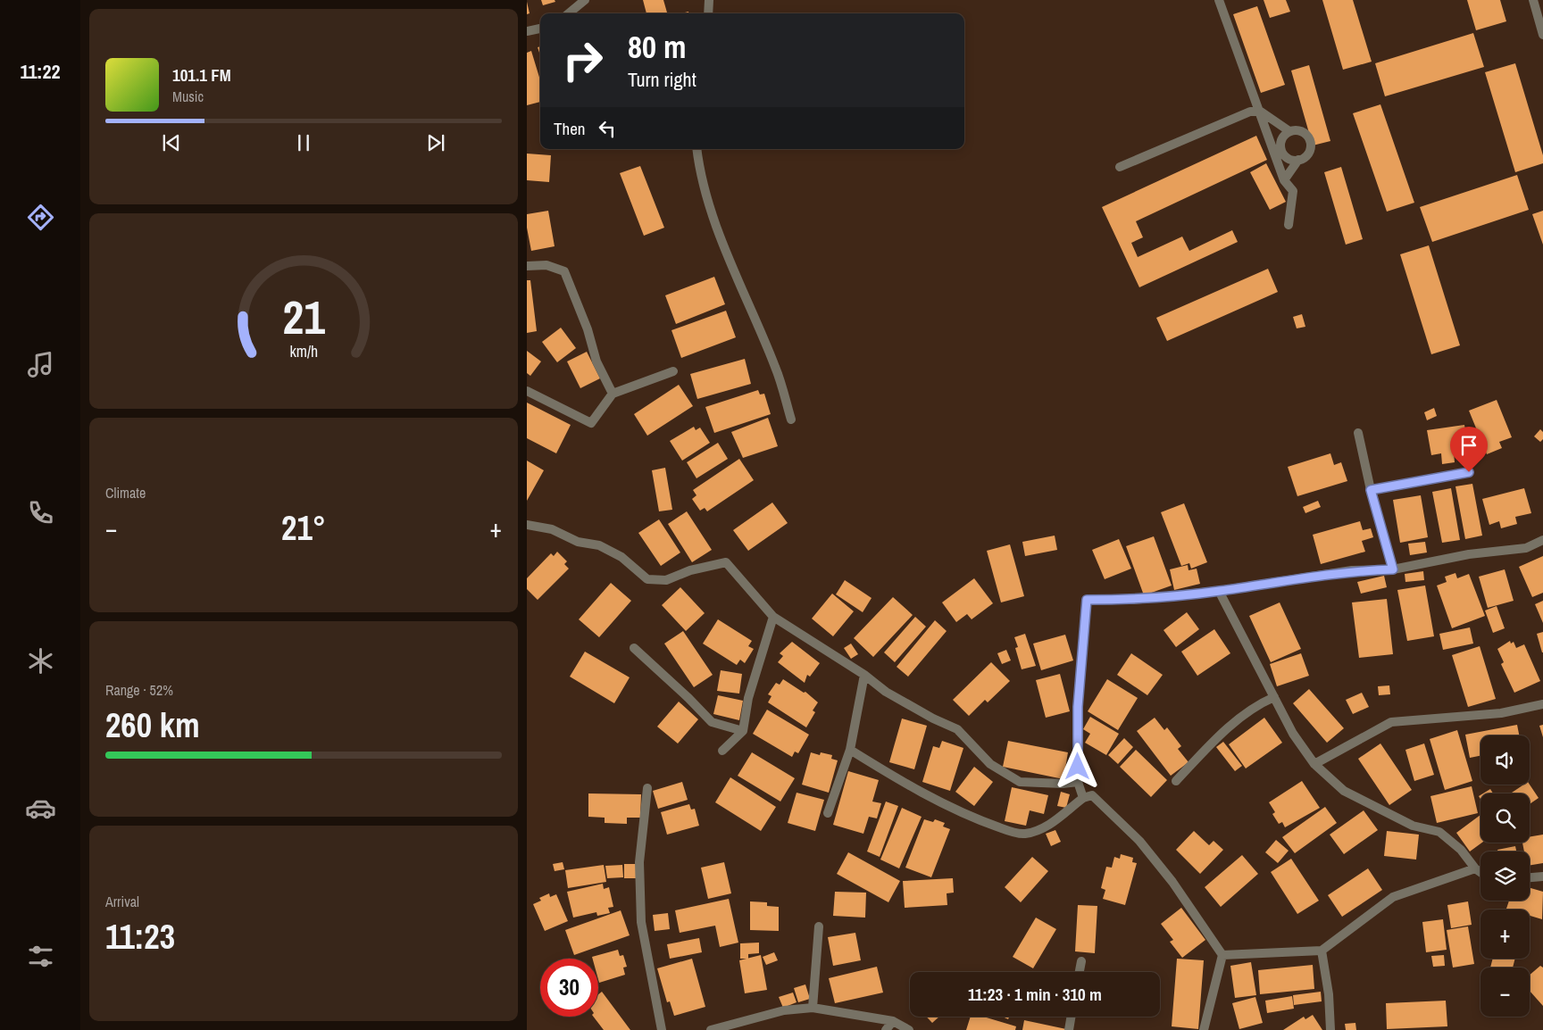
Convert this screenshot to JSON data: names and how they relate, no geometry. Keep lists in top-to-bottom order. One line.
{"page":{"tabs":"11:22","turn":["80 m","Turn right"],"song":["101.1 FM","Music"],"then":"Then","tile":["Climate",["Range · 52%","260 km"],["Arrival","11:23"]],"heat":["−","21°","+"],"map_buttons":["+","−"],"limit":"30","trip":"11:23 · 1 min · 310 m","gauge":["21","km/h"]}}
